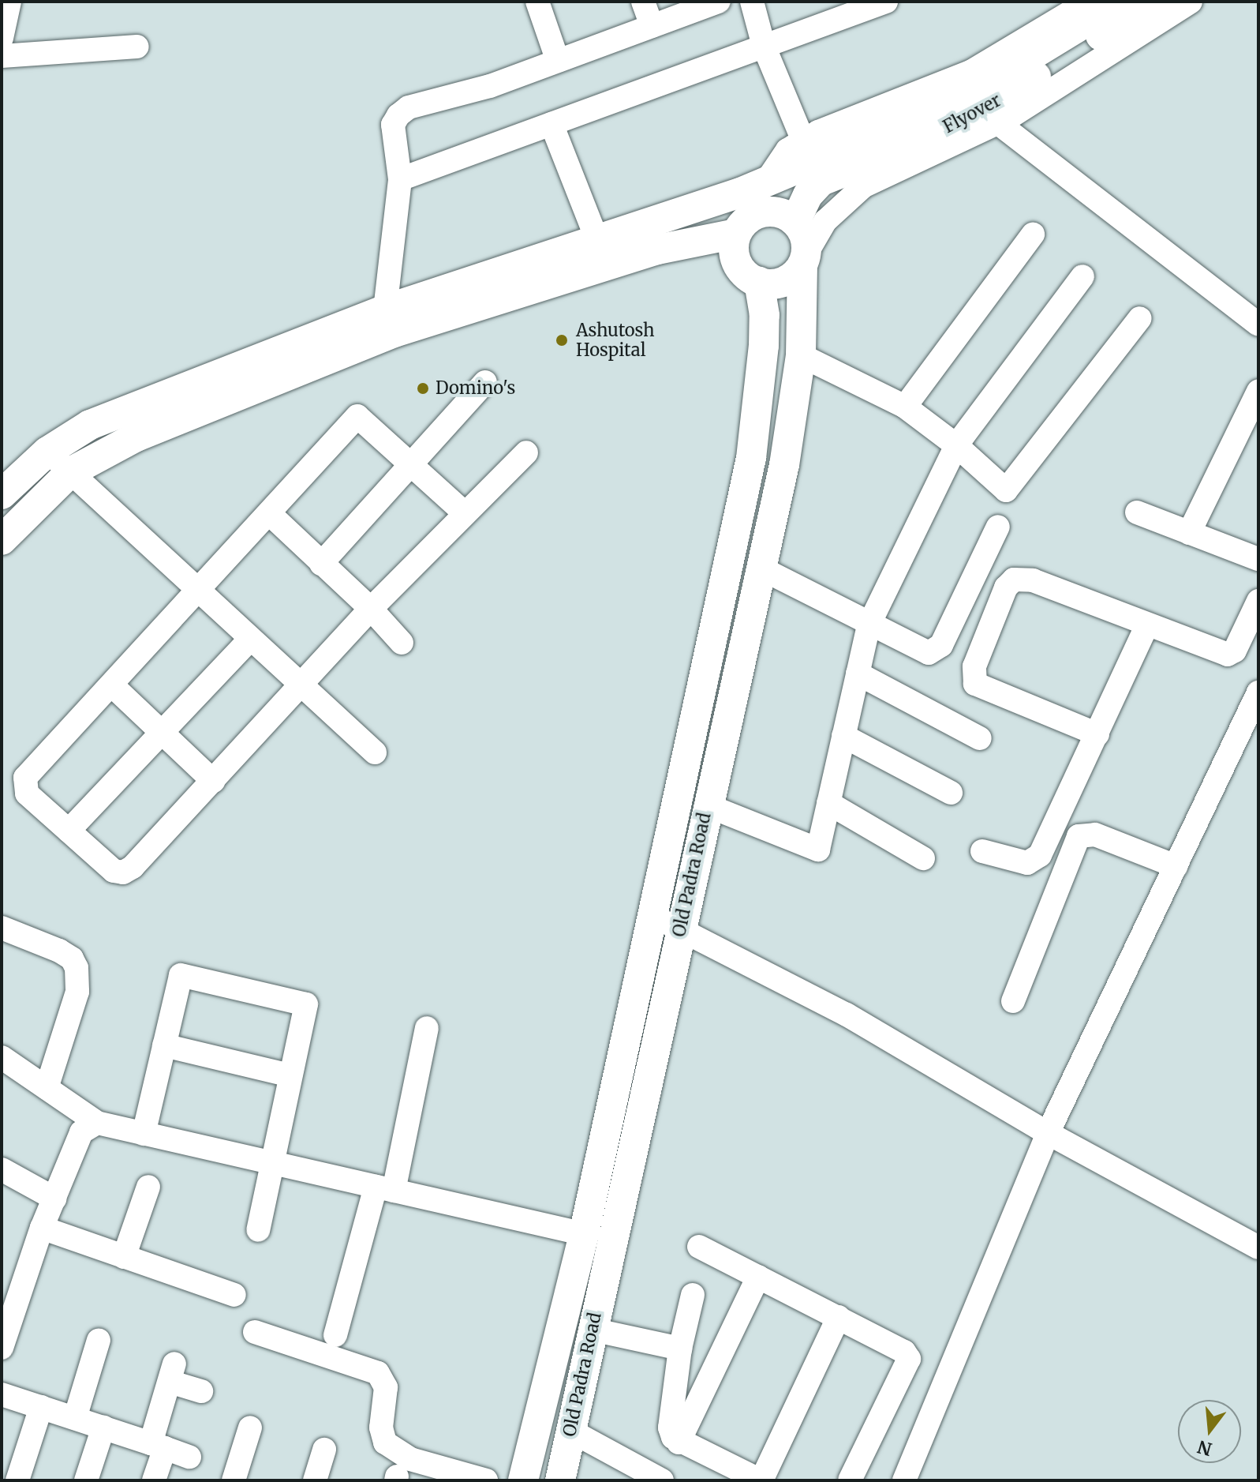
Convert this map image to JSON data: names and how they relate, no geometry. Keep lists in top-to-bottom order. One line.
{"streets":{"main road":["Flyover","Old Padra Road"]},"crossings":[["Flyover","Old Padra Road"]],"places":["Ashutosh Hospital","Domino's"],"north":"bottom"}
